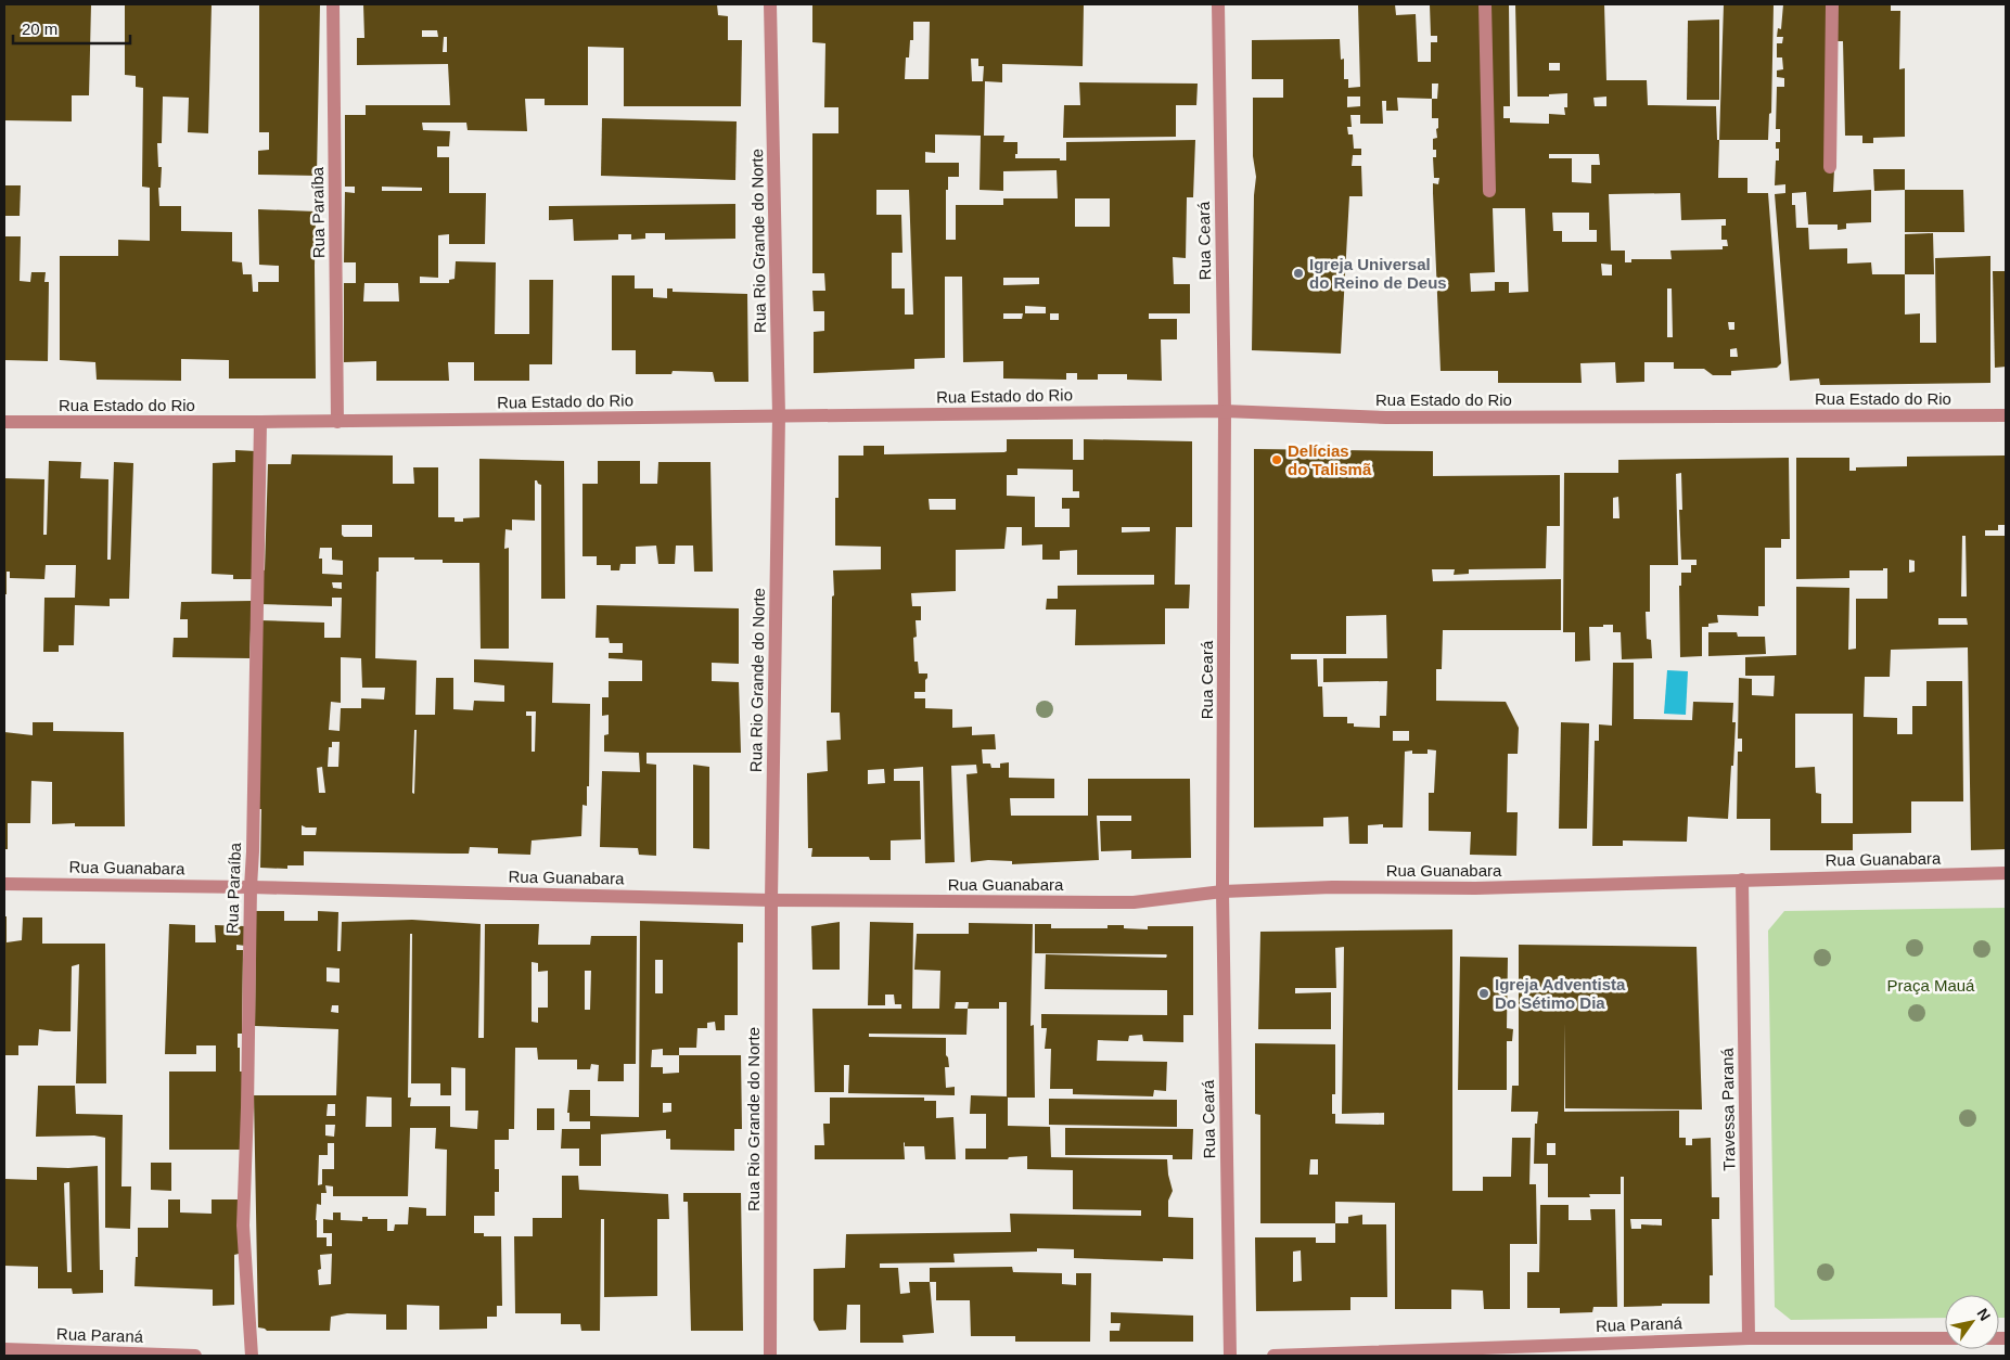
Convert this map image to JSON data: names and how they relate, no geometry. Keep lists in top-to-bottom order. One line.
{"streets":{"street":["Rua Paraíba","Rua Rio Grande do Norte","Rua Ceará","Rua Estado do Rio","Rua Guanabara","Travessa Paraná","Rua Paraná"]},"crossings":[["Rua Paraíba","Rua Estado do Rio"],["Rua Paraíba","Rua Guanabara"],["Rua Rio Grande do Norte","Rua Estado do Rio"],["Rua Rio Grande do Norte","Rua Guanabara"],["Rua Ceará","Rua Estado do Rio"],["Rua Ceará","Rua Guanabara"],["Rua Guanabara","Travessa Paraná"],["Travessa Paraná","Rua Paraná"]],"parks":["Praça Mauá"],"places":["Igreja Universal do Reino de Deus","Delícias do Talismã","Igreja Adventista Do Sétimo Dia"],"scale_bar":"20 m","north":"top right"}
